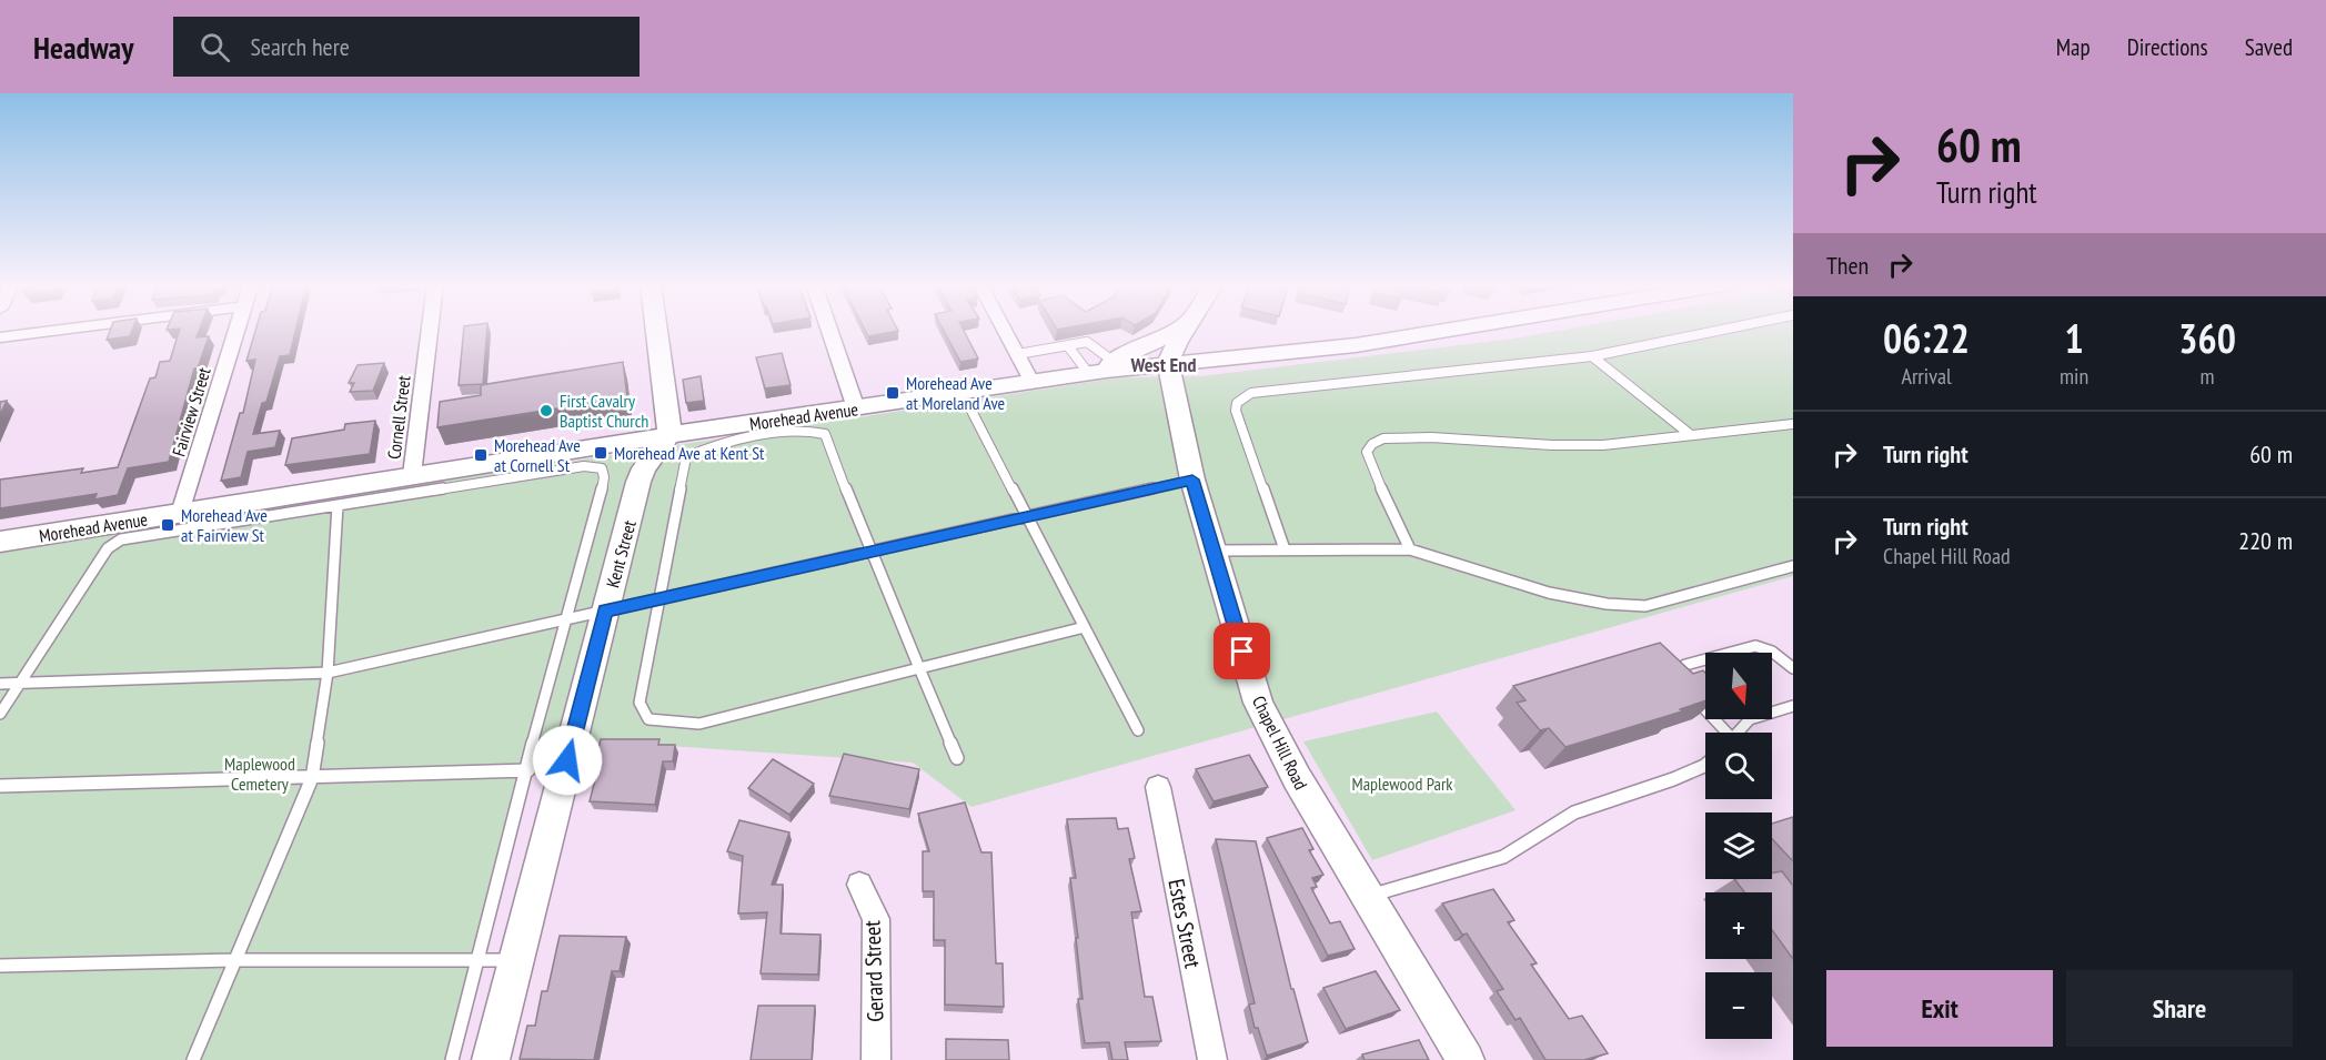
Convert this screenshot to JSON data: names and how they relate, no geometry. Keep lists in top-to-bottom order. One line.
{"streets":{"street":["Fairview Street","Morehead Avenue","Cornell Street","Kent Street","Chapel Hill Road","Estes Street","Gerard Street"]},"crossings":[["Fairview Street","Morehead Avenue"],["Morehead Avenue","Cornell Street"],["Morehead Avenue","Kent Street"],["Morehead Avenue","Chapel Hill Road"]],"districts":["West End"],"parks":["Maplewood Cemetery","Maplewood Park"],"places":{"transit":["Morehead Ave at Moreland Ave","Morehead Ave at Kent St","Morehead Ave at Cornell St","Morehead Ave at Fairview St"],"other":["First Cavalry Baptist Church"]},"north":"bottom","page":{"header":"Headway","search":"Search here","nav":["Map","Directions","Saved"],"turn":["60 m","Turn right"],"then":"Then","eta":["06:22","Arrival","1","min","360","m"],"list":[{"name":"Turn right","value":"60 m"},{"name":"Turn right","note":"Chapel Hill Road","value":"220 m"}],"map_buttons":["+","−"],"buttons":["Exit","Share"]}}
